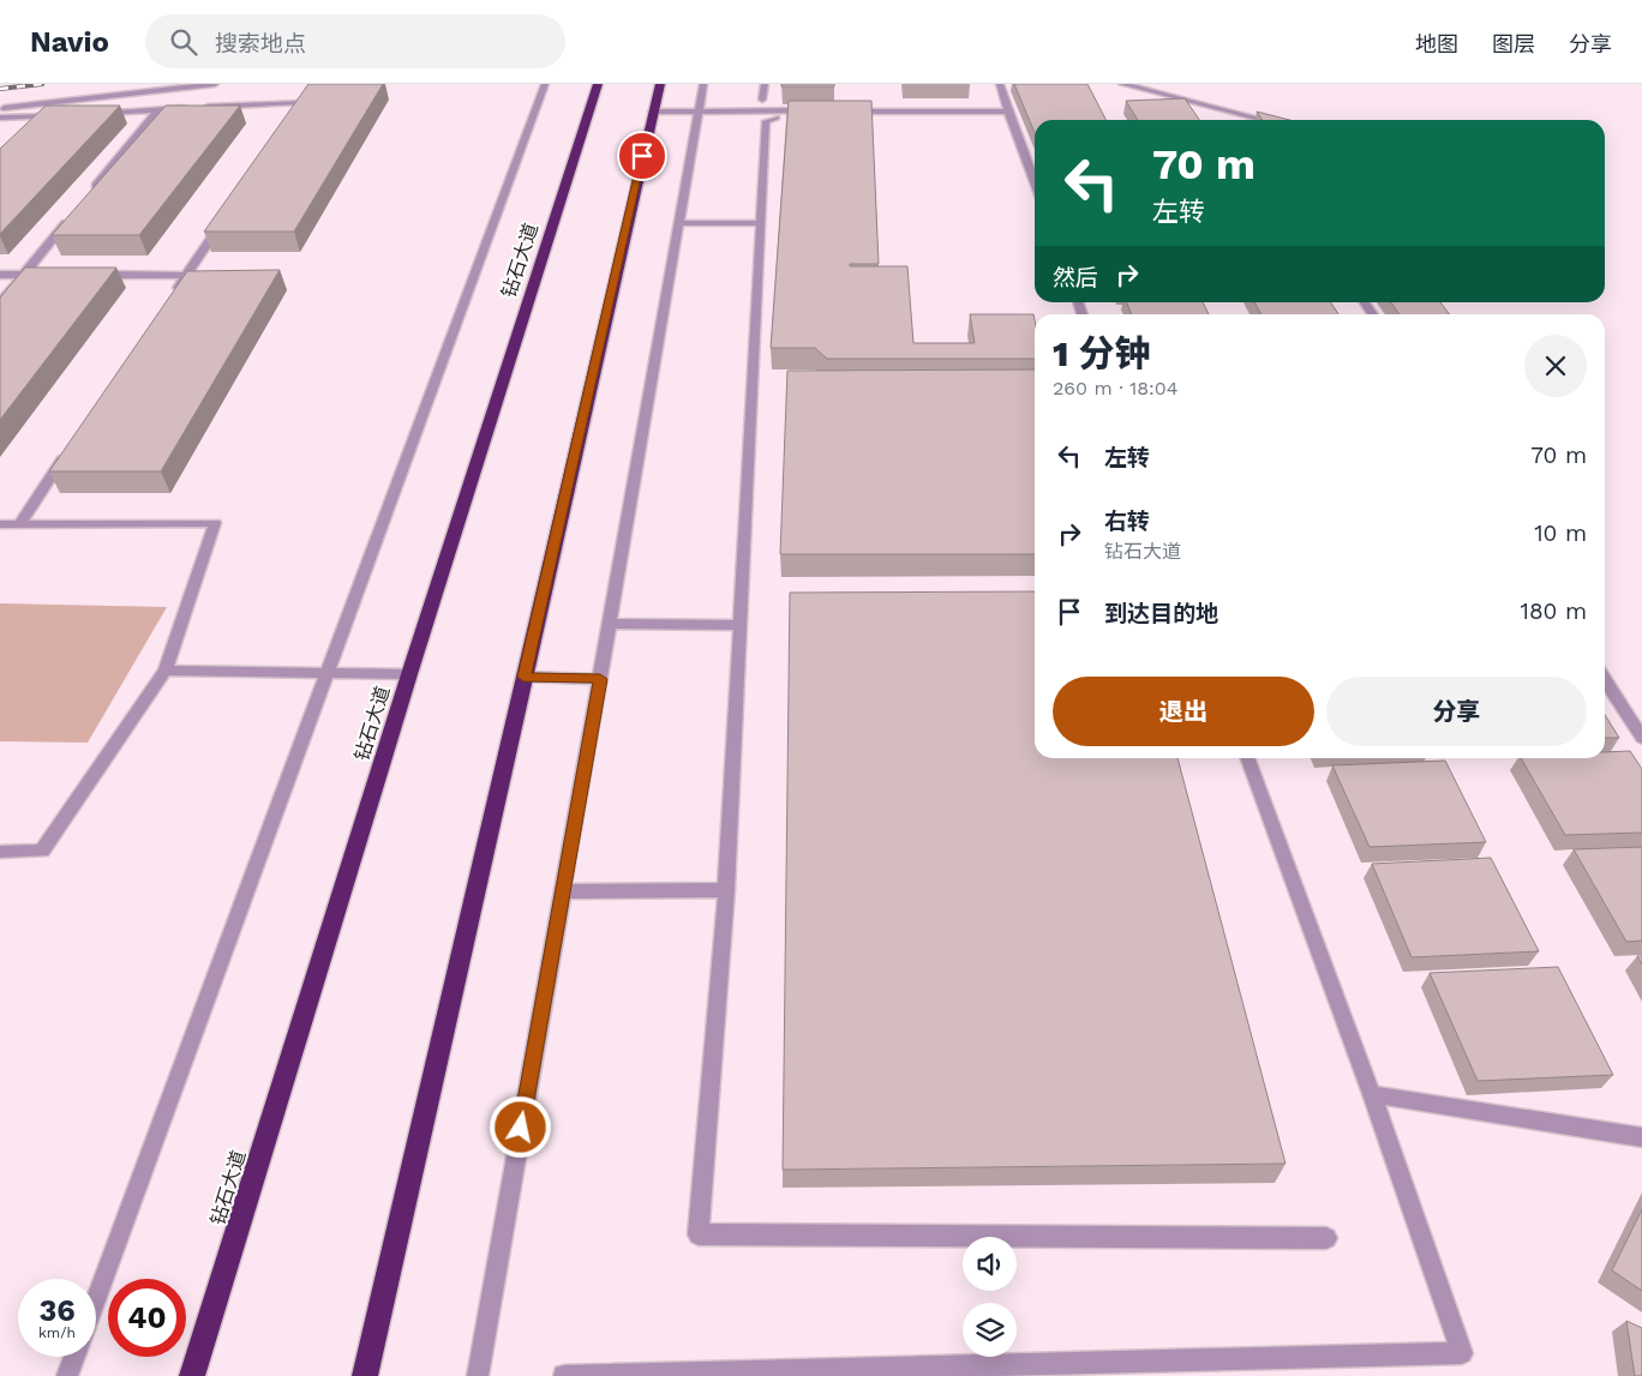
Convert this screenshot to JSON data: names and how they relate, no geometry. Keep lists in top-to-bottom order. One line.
{"streets":{"highway":["钻石大道"]},"page":{"header":"Navio","search":"搜索地点","nav":["地图","图层","分享"],"turn":["70 m","左转"],"then":"然后","heading":["1 分钟","260 m · 18:04"],"list":[{"name":"左转","value":"70 m"},{"name":"右转","note":"钻石大道","value":"10 m"},{"name":"到达目的地","value":"180 m"}],"buttons":["退出","分享"],"speed":"36 km/h","limit":"40"}}
